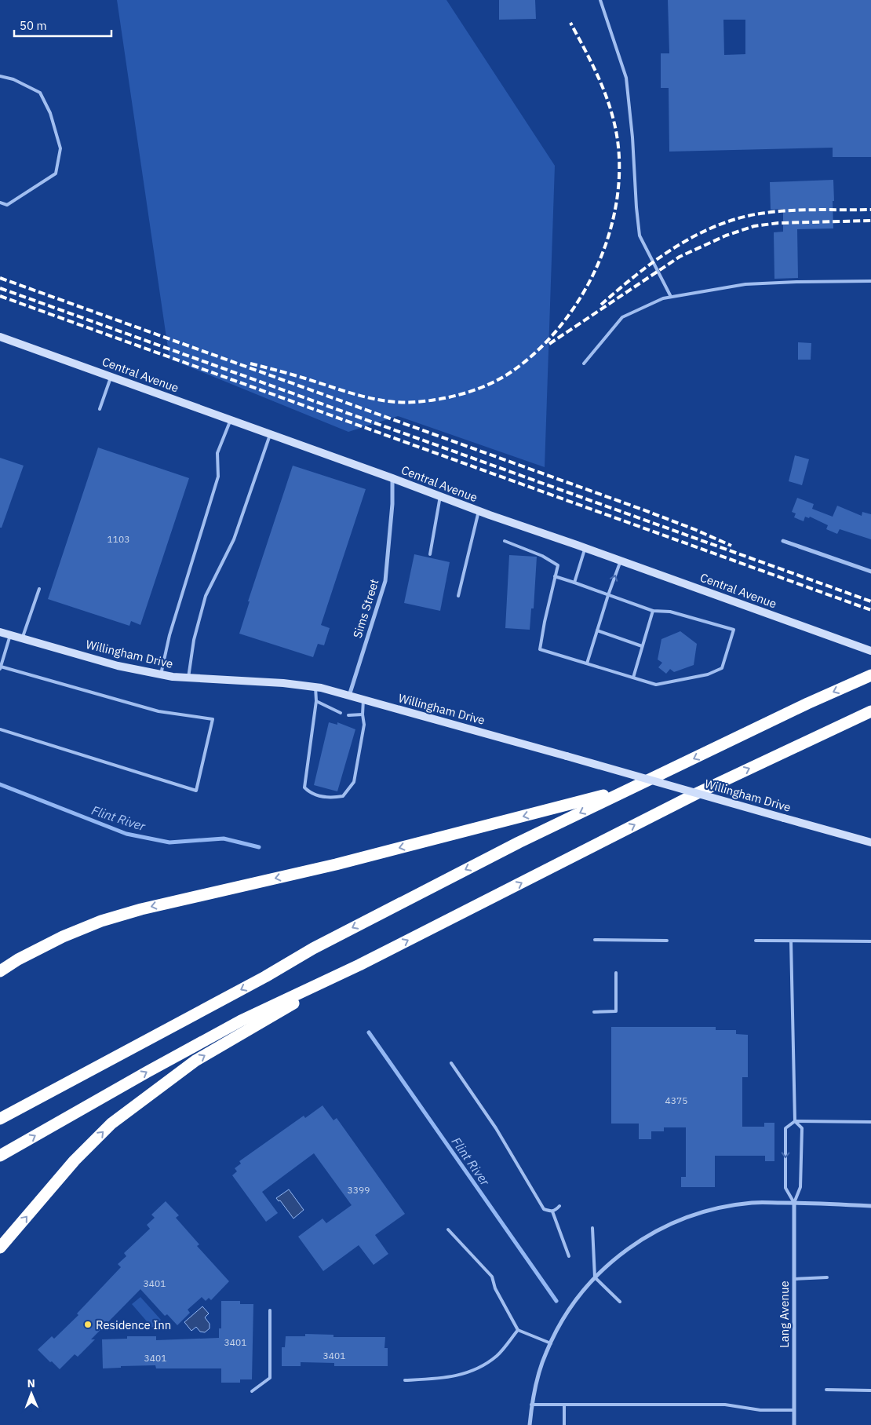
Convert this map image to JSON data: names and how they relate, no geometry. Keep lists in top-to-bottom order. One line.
{"streets":{"street":["Central Avenue","Sims Street","Willingham Drive","Lang Avenue"]},"crossings":[["Central Avenue","Sims Street"],["Sims Street","Willingham Drive"]],"water":["Flint River"],"places":["Residence Inn"],"house_numbers":["1103","4375","3399","3401","3401","3401","3401"],"scale_bar":"50 m","north":"top"}
